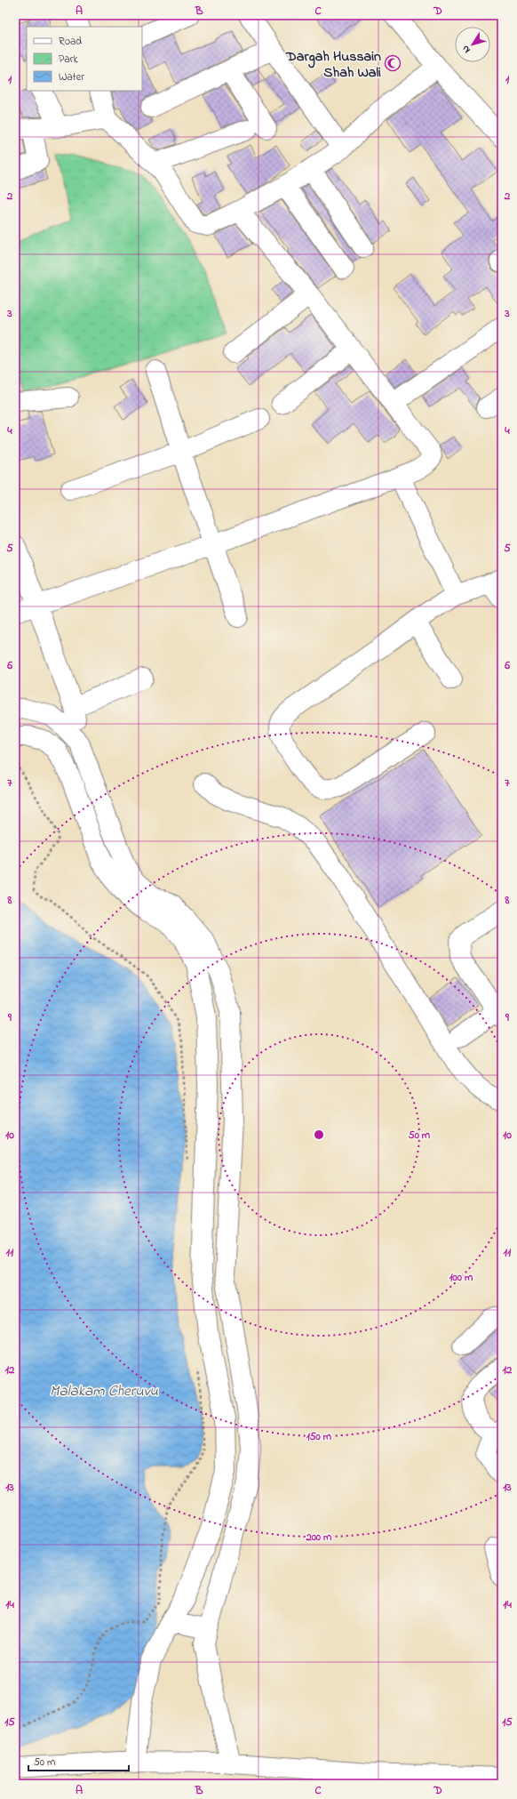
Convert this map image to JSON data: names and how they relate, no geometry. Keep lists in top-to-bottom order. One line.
{"water":["Malakam Cheruvu"],"places":{"mosque":["Dargah Hussain Shah Wali"]},"legend":["Road","Park","Water"],"scale_bar":"50 m","north":"bottom left","grid":{"columns":["A","B","C","D"],"rows":["1","2","3","4","5","6","7","8","9","10","11","12","13","14","15"]},"rings":["50 m","100 m","150 m","200 m"]}
